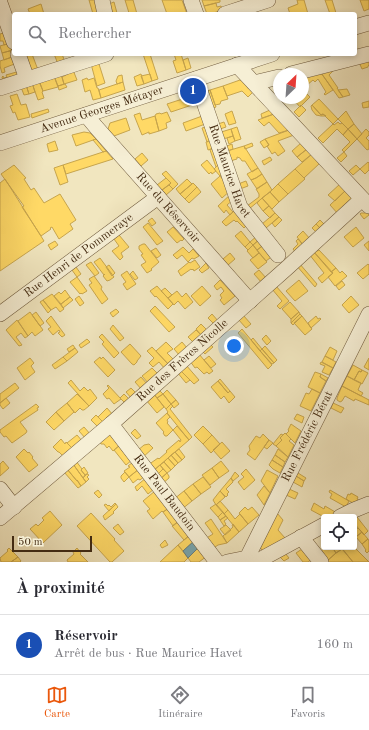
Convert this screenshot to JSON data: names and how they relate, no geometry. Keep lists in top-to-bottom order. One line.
{"streets":{"street":["Avenue Georges Métayer","Rue Maurice Havet","Rue du Réservoir","Rue Henri de Pommeraye","Rue des Frères Nicolle","Rue Frédéric Bérat","Rue Paul Baudoin"]},"crossings":[["Avenue Georges Métayer","Rue Maurice Havet"],["Avenue Georges Métayer","Rue du Réservoir"],["Rue du Réservoir","Rue Henri de Pommeraye"],["Rue du Réservoir","Rue des Frères Nicolle"],["Rue des Frères Nicolle","Rue Paul Baudoin"]],"scale_bar":"50 m","north":"top right","page":{"search":"Rechercher","pins":"1","scale":"50 m","heading":"À proximité","list":[{"mark":"1","name":"Réservoir","note":"Arrêt de bus · Rue Maurice Havet","value":"160 m"}],"nav":["Carte","Itinéraire","Favoris"]}}
